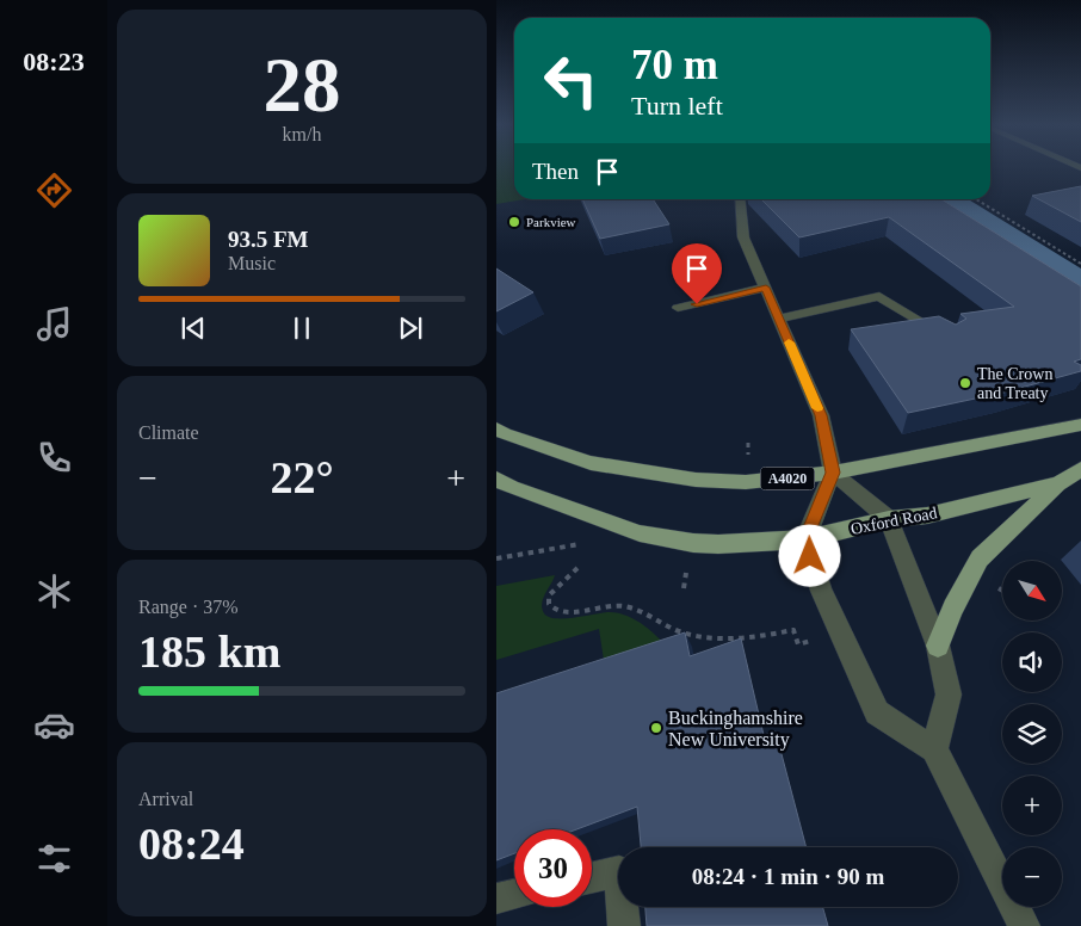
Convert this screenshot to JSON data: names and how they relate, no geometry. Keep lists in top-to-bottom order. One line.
{"streets":{"main road":["A4020","Oxford Road"]},"places":["Parkview","The Crown and Treaty","Buckinghamshire New University"],"north":"bottom right","page":{"tabs":"08:23","tile":[["28","km/h"],"Climate",["Range · 37%","185 km"],["Arrival","08:24"]],"turn":["70 m","Turn left"],"then":"Then","song":["93.5 FM","Music"],"heat":["−","22°","+"],"map_buttons":["+","−"],"limit":"30","trip":"08:24 · 1 min · 90 m"}}
